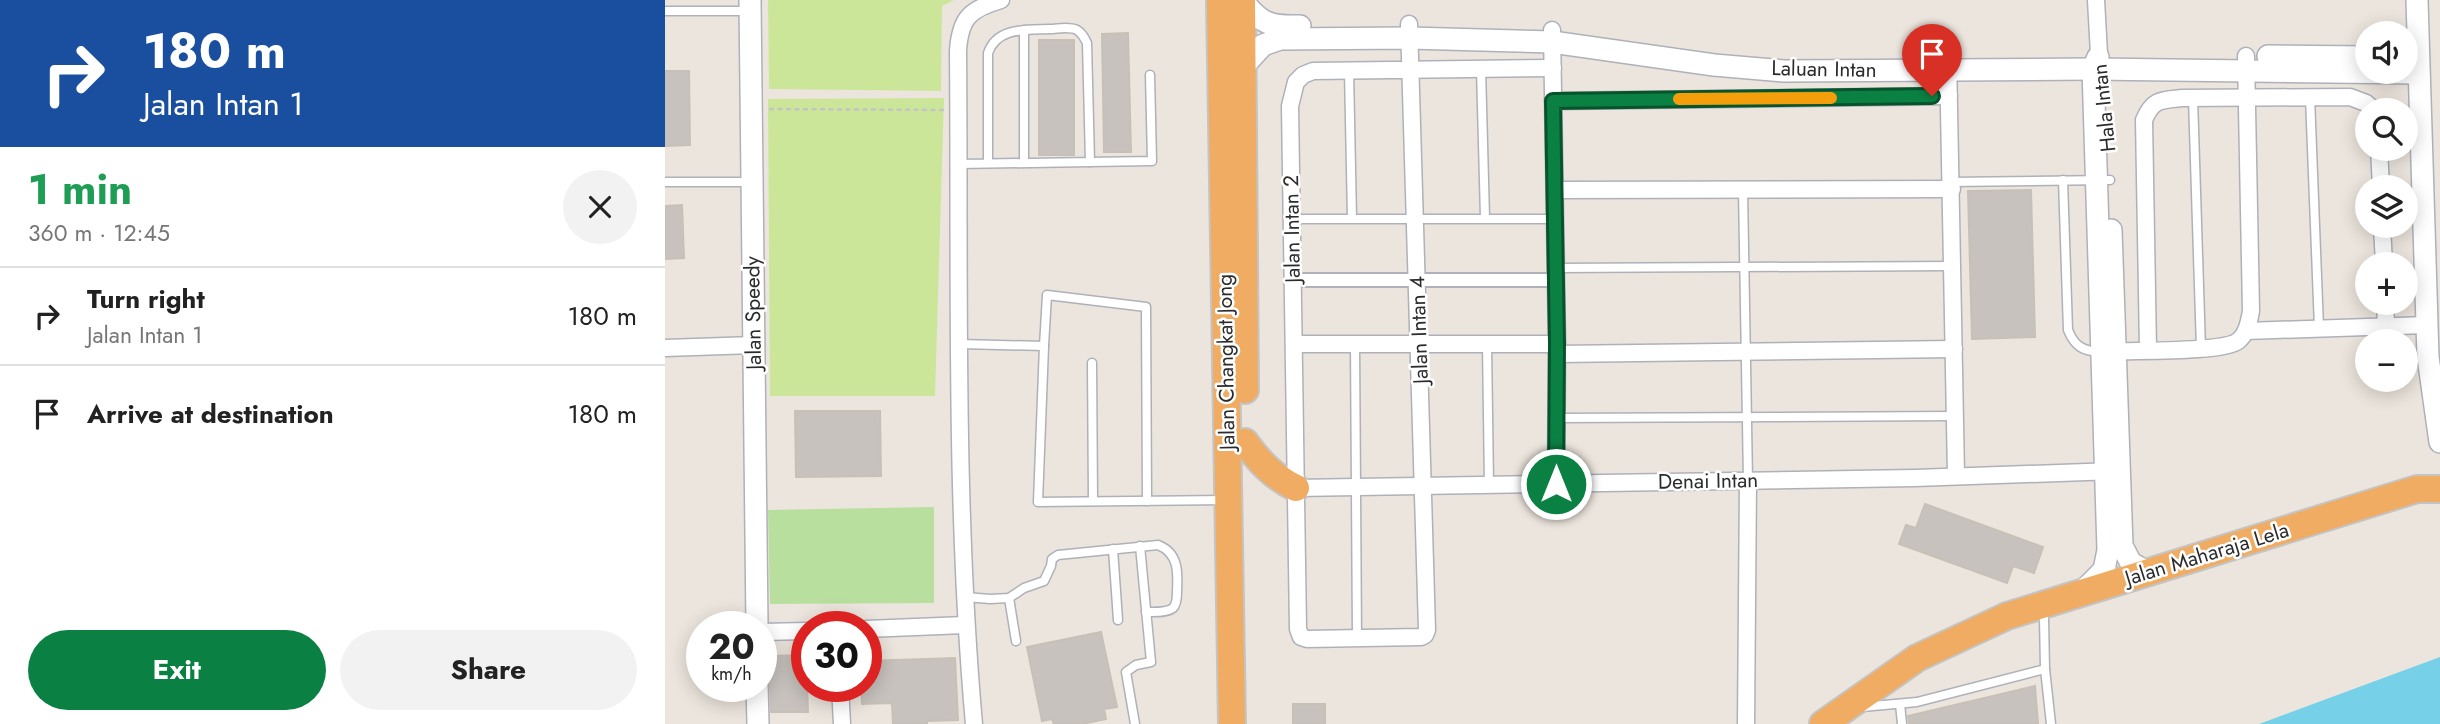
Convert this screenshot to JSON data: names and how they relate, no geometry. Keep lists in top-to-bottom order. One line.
{"streets":{"highway":["Jalan Changkat Jong","Jalan Maharaja Lela"],"street":["Laluan Intan","Hala Intan","Jalan Intan 2","Jalan Speedy","Jalan Intan 4","Denai Intan"]},"crossings":[["Laluan Intan","Hala Intan"],["Laluan Intan","Jalan Intan 4"],["Laluan Intan","Jalan Changkat Jong"],["Hala Intan","Denai Intan"],["Hala Intan","Jalan Maharaja Lela"],["Jalan Intan 2","Jalan Intan 4"],["Jalan Intan 2","Denai Intan"],["Jalan Intan 4","Denai Intan"]],"page":{"turn":["180 m","Jalan Intan 1"],"map_buttons":["+","−"],"heading":["1 min","360 m · 12:45"],"list":[{"name":"Turn right","note":"Jalan Intan 1","value":"180 m"},{"name":"Arrive at destination","value":"180 m"}],"speed":"20 km/h","limit":"30","buttons":["Exit","Share"]}}
